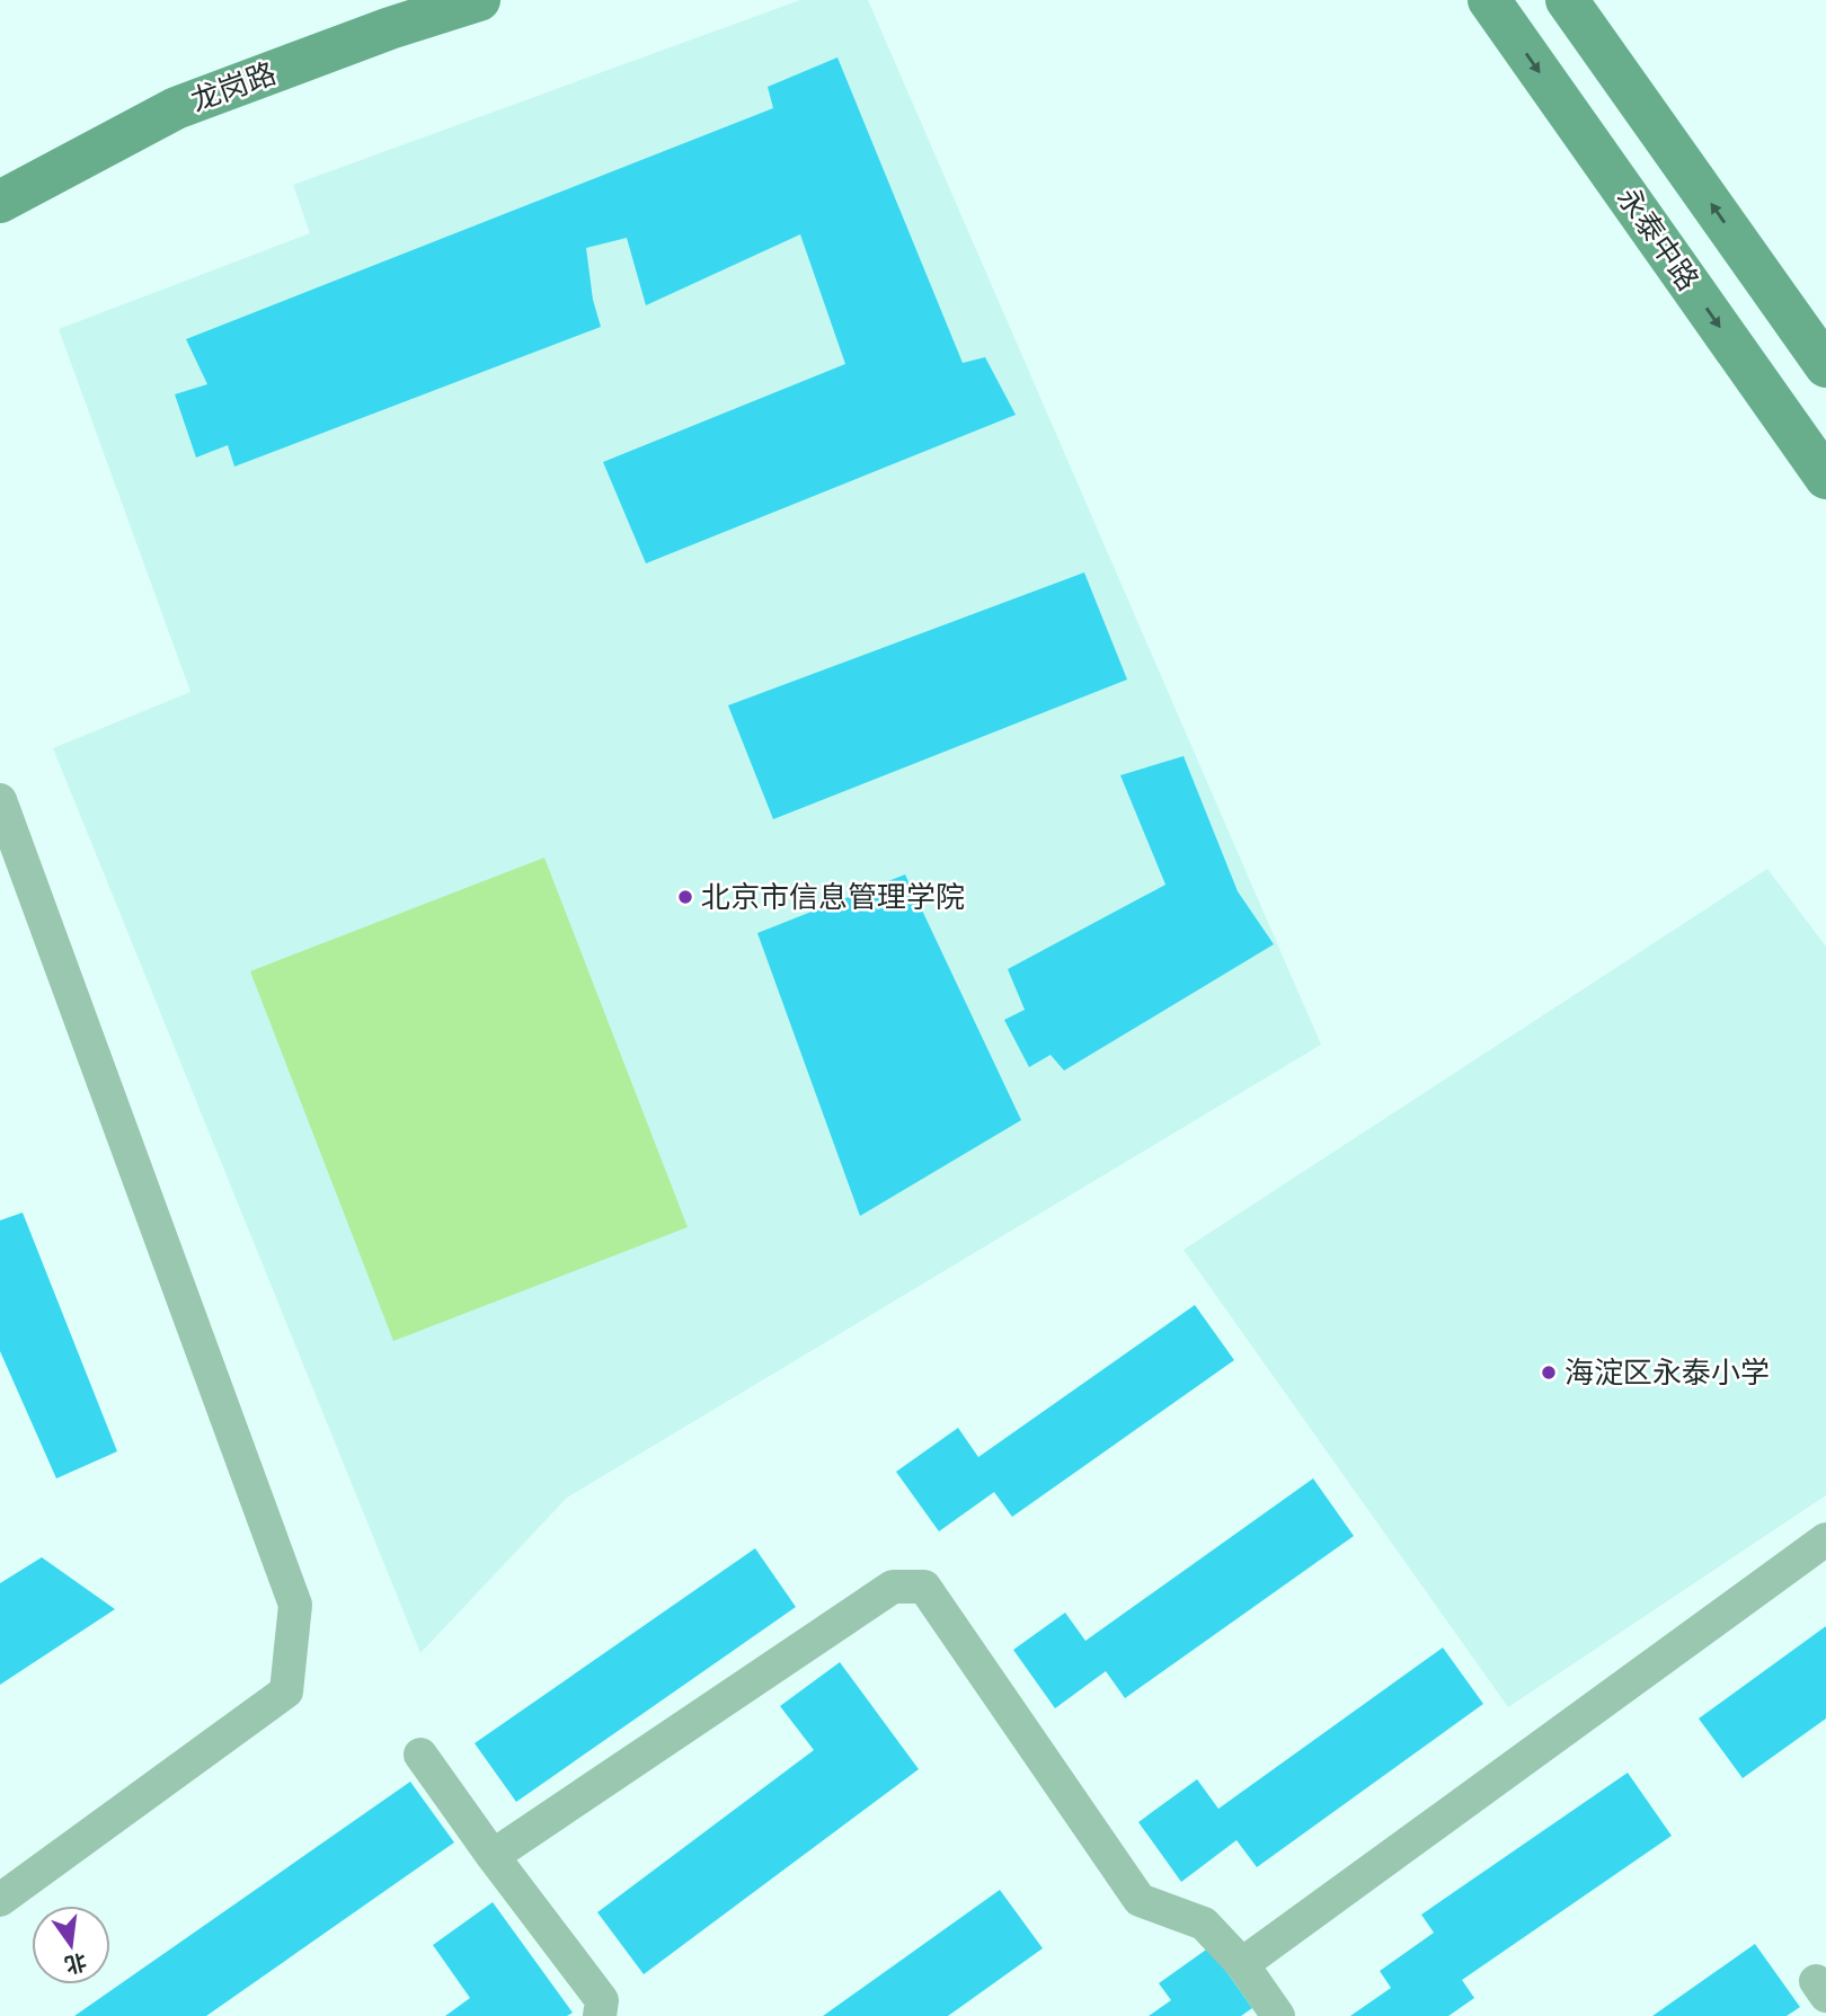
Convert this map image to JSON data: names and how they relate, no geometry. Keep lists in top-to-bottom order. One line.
{"streets":{"main road":["龙岗路","永泰中路"]},"places":["北京市信息管理学院","海淀区永泰小学"],"north":"bottom"}
